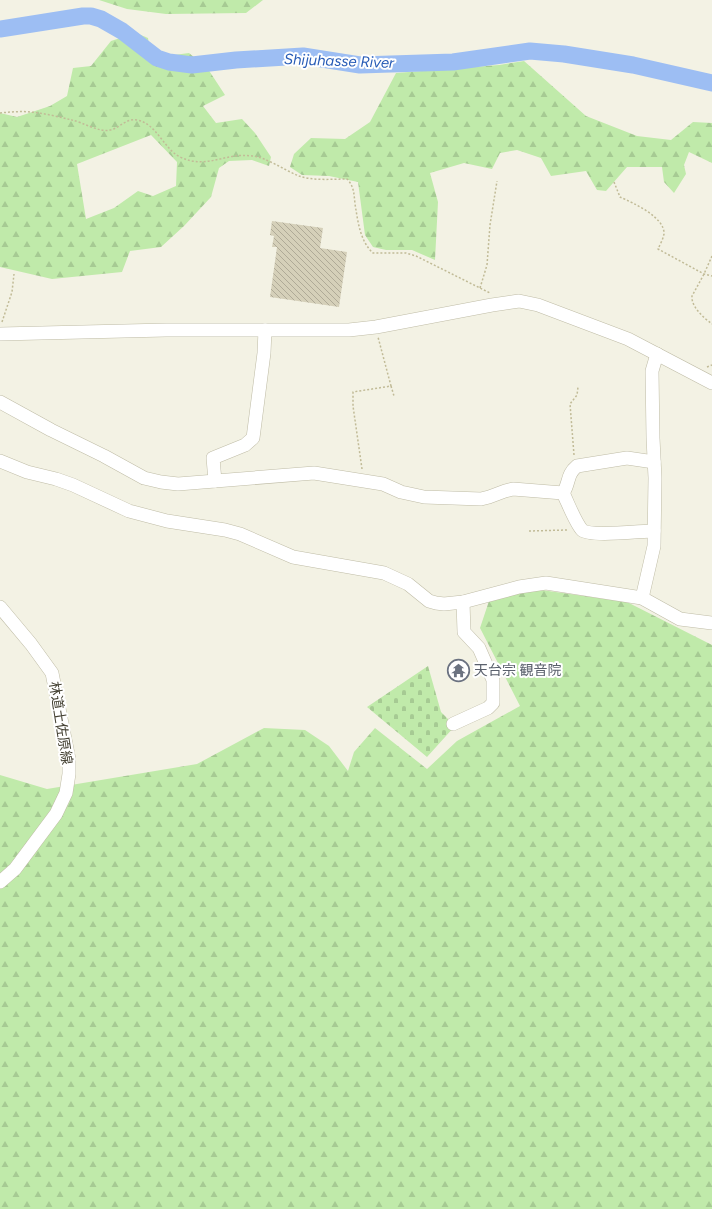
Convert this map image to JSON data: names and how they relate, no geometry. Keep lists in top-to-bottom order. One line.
{"streets":{"street":["林道土佐原線"]},"water":["Shijuhasse River"],"places":{"temple":["天台宗 観音院"]}}
